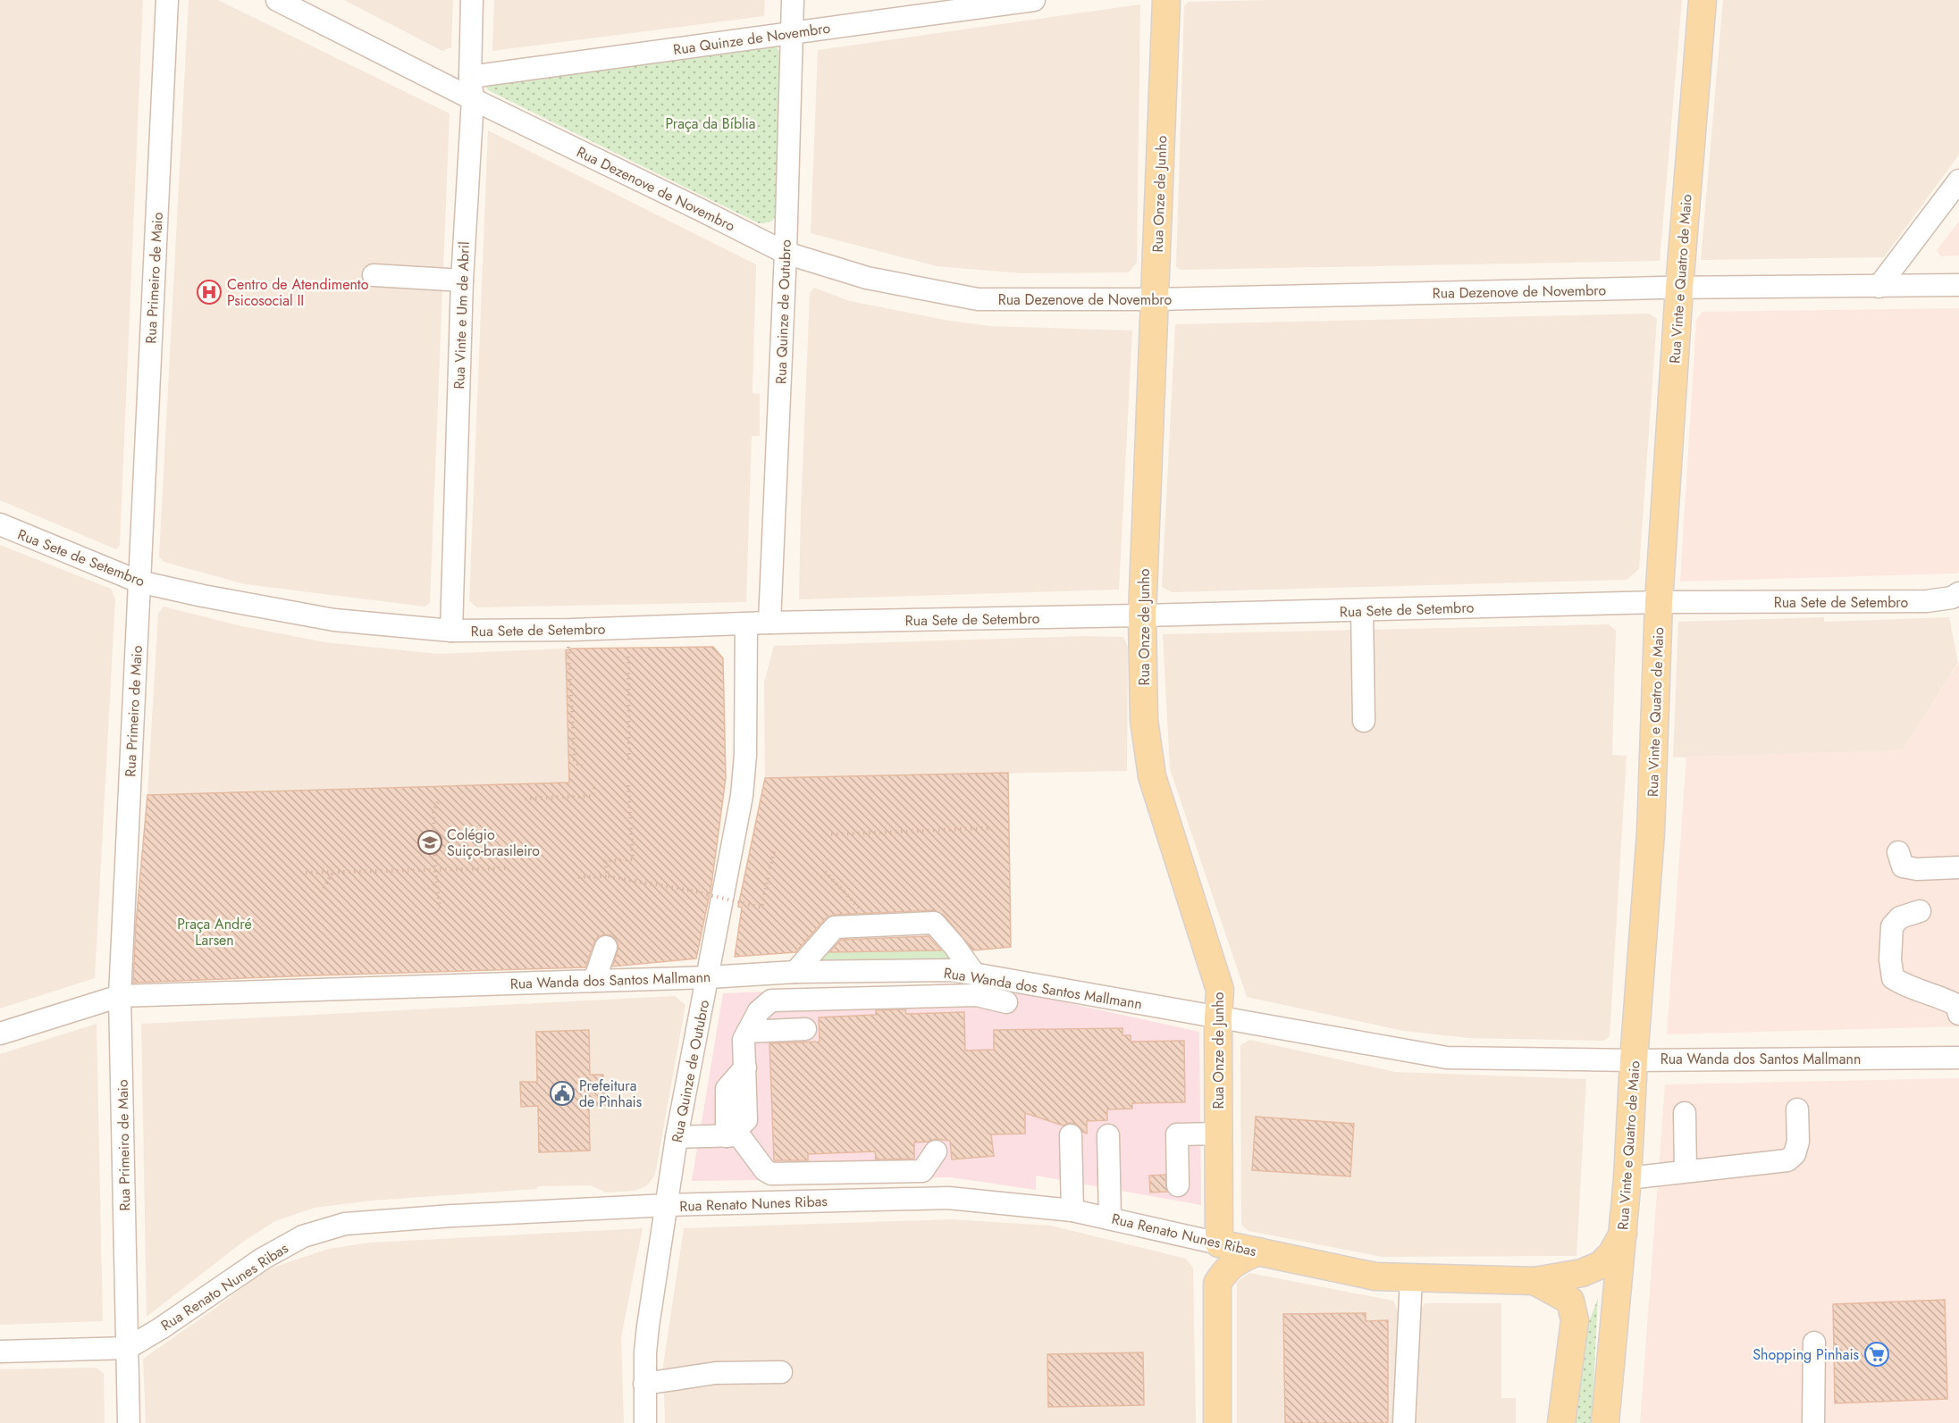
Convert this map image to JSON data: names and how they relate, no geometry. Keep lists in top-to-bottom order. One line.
{"streets":{"main road":["Rua Onze de Junho","Rua Vinte e Quatro de Maio","Rua Renato Nunes Ribas"],"street":["Rua Quinze de Novembro","Rua Dezenove de Novembro","Rua Primeiro de Maio","Rua Quinze de Outubro","Rua Vinte e Um de Abril","Rua Sete de Setembro","Rua Wanda dos Santos Mallmann"]},"crossings":[["Rua Quinze de Novembro","Rua Quinze de Outubro"],["Rua Quinze de Novembro","Rua Vinte e Um de Abril"],["Rua Dezenove de Novembro","Rua Onze de Junho"],["Rua Dezenove de Novembro","Rua Vinte e Quatro de Maio"],["Rua Dezenove de Novembro","Rua Quinze de Outubro"],["Rua Dezenove de Novembro","Rua Vinte e Um de Abril"],["Rua Onze de Junho","Rua Sete de Setembro"],["Rua Onze de Junho","Rua Wanda dos Santos Mallmann"],["Rua Onze de Junho","Rua Renato Nunes Ribas"],["Rua Primeiro de Maio","Rua Sete de Setembro"],["Rua Primeiro de Maio","Rua Wanda dos Santos Mallmann"],["Rua Primeiro de Maio","Rua Renato Nunes Ribas"],["Rua Vinte e Quatro de Maio","Rua Sete de Setembro"],["Rua Vinte e Quatro de Maio","Rua Wanda dos Santos Mallmann"],["Rua Vinte e Quatro de Maio","Rua Renato Nunes Ribas"],["Rua Quinze de Outubro","Rua Sete de Setembro"],["Rua Quinze de Outubro","Rua Wanda dos Santos Mallmann"],["Rua Quinze de Outubro","Rua Renato Nunes Ribas"],["Rua Vinte e Um de Abril","Rua Sete de Setembro"]],"parks":["Praça da Bíblia","Praça André Larsen"],"places":{"hospital":["Centro de Atendimento Psicosocial II"],"school or university":["Colégio Suiço-brasileiro"],"public building":["Prefeitura de Pìnhais"],"supermarket":["Shopping Pinhais"]}}
